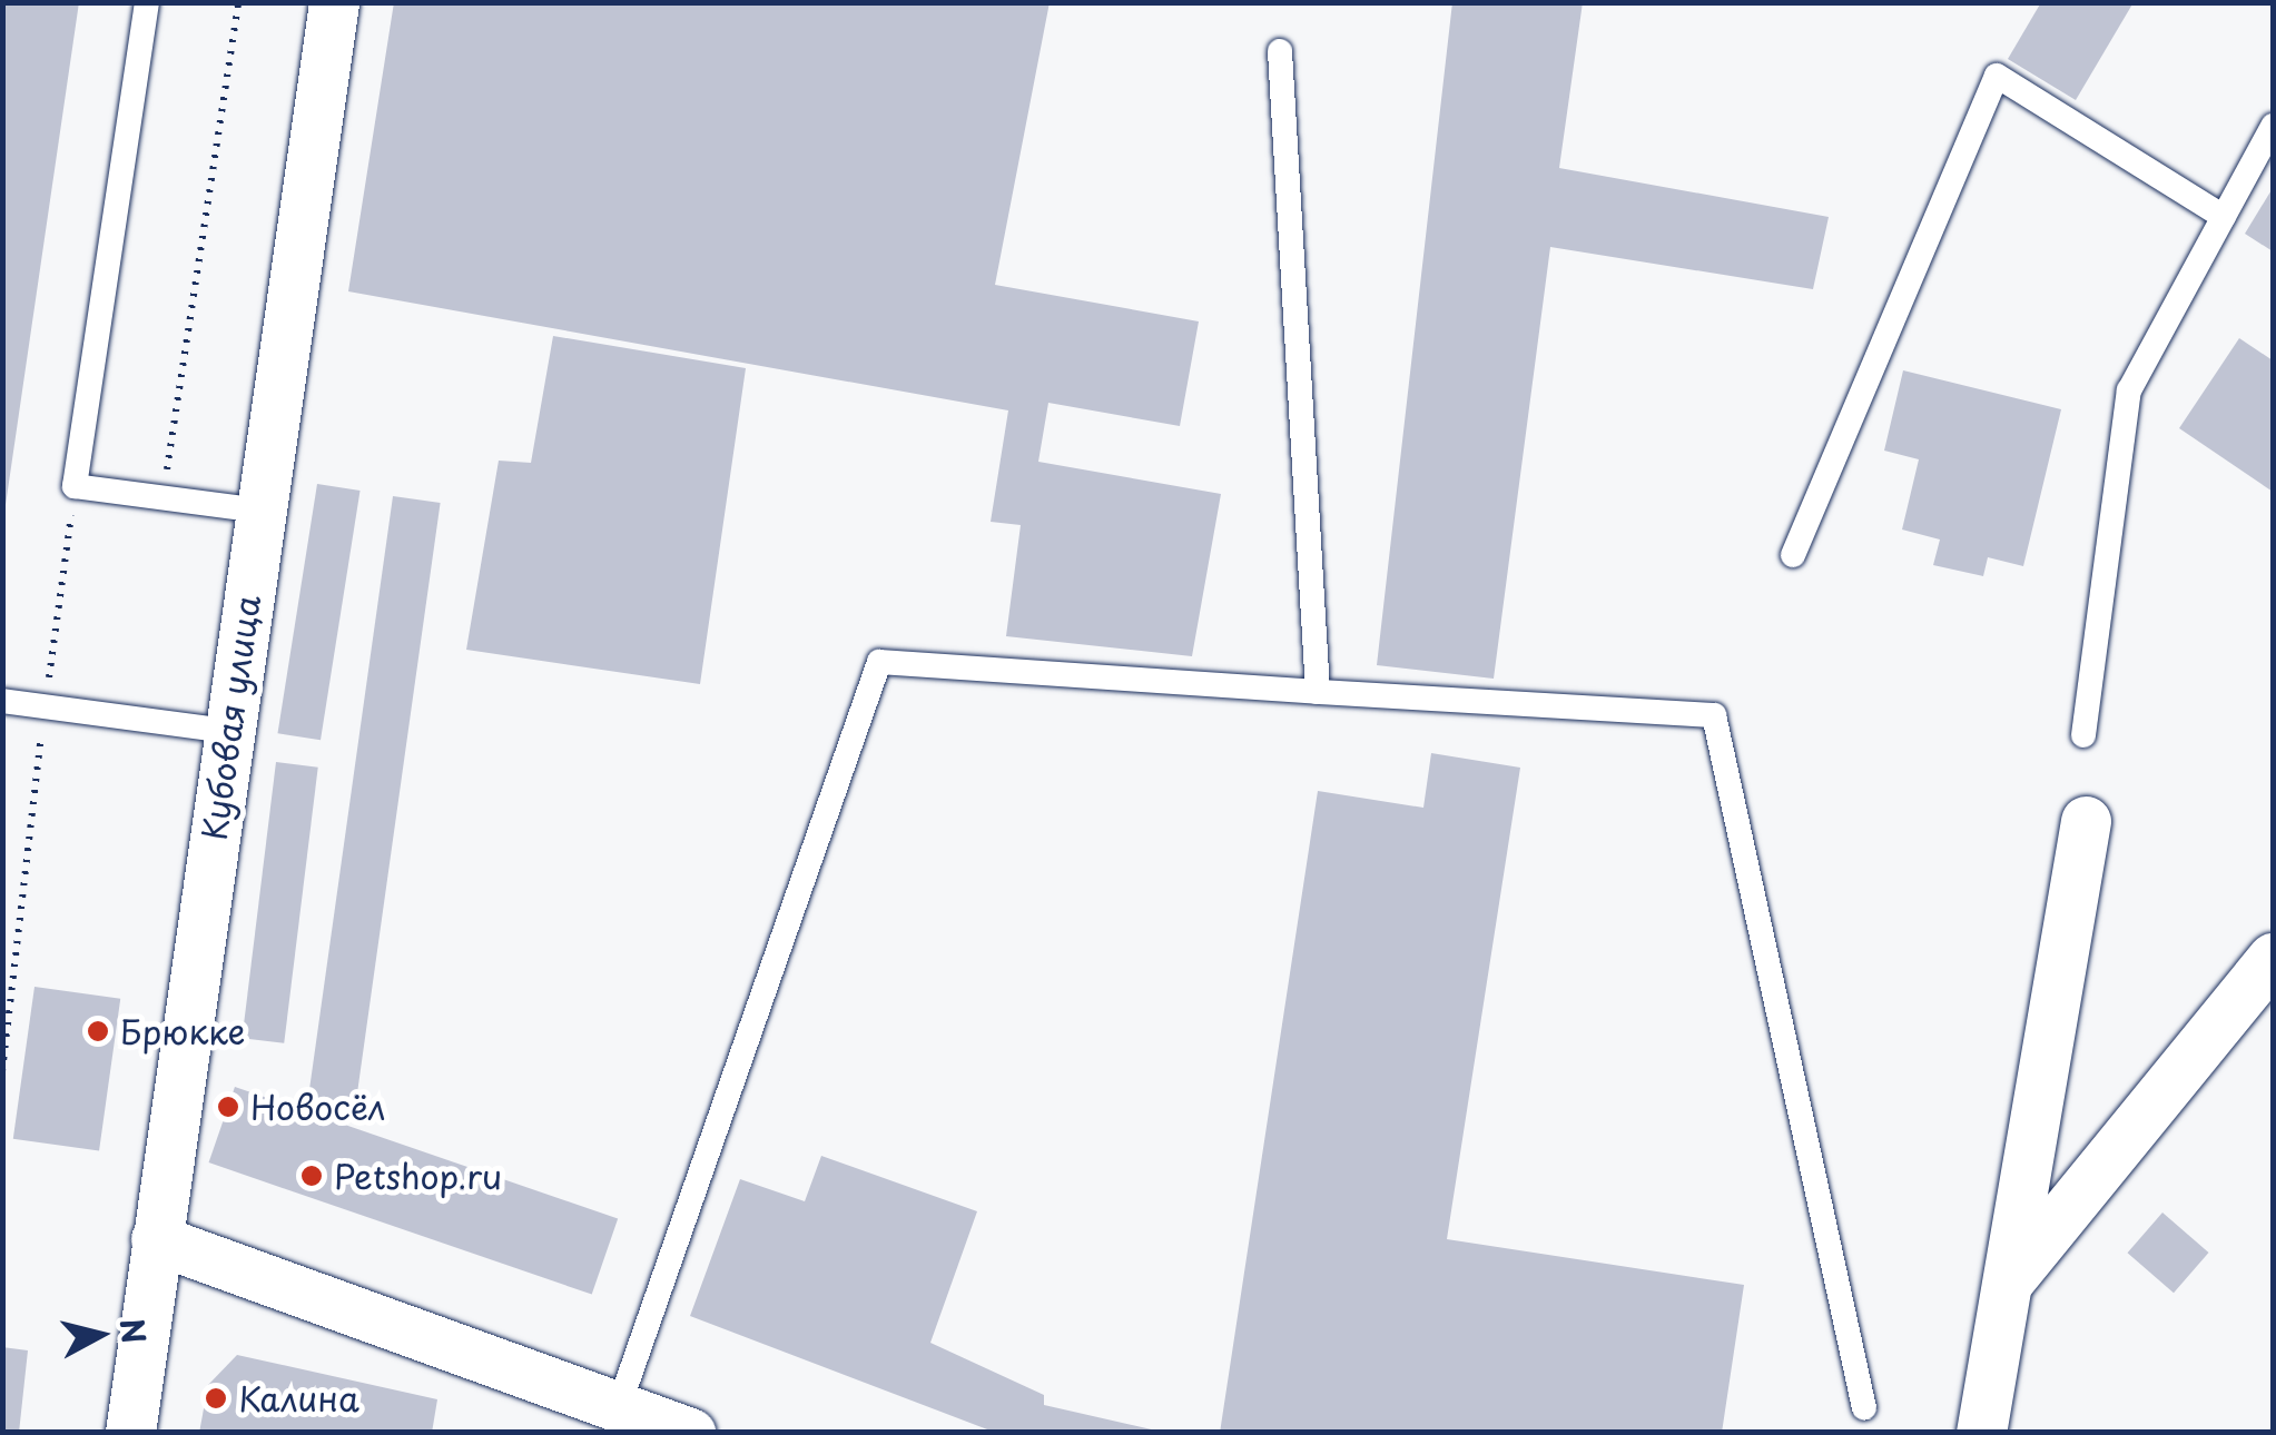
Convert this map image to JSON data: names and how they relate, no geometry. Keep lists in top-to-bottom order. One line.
{"streets":{"street":["Кубовая улица"]},"places":["Брюкке","Новосёл","Petshop.ru","Калина"],"north":"right"}
